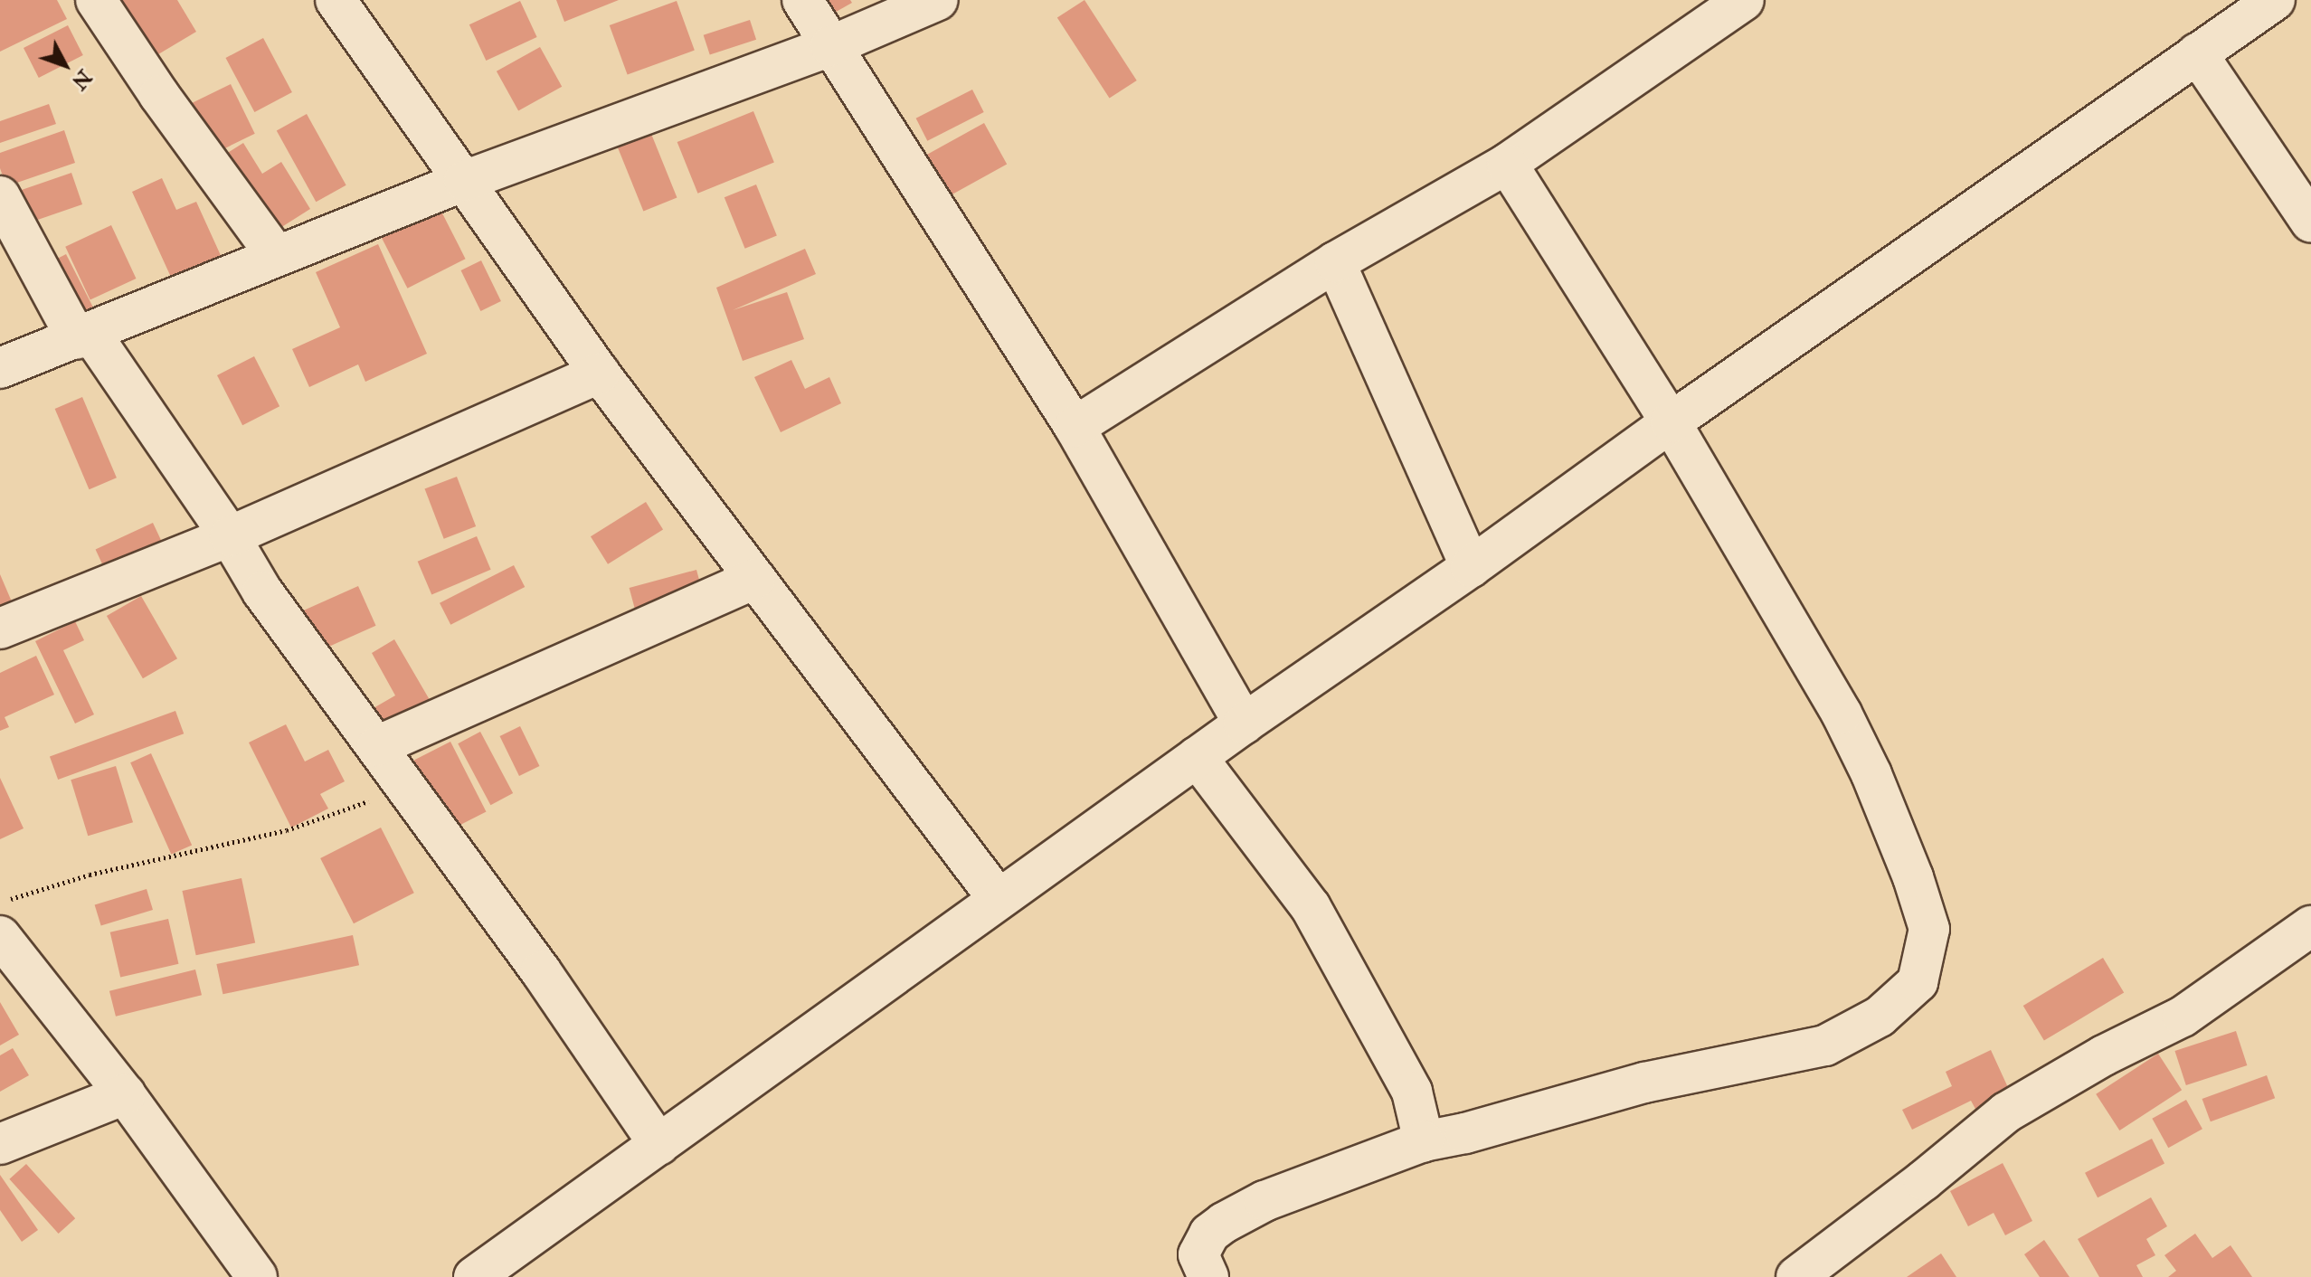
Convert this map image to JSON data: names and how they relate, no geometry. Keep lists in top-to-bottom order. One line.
{"north":"bottom right"}
